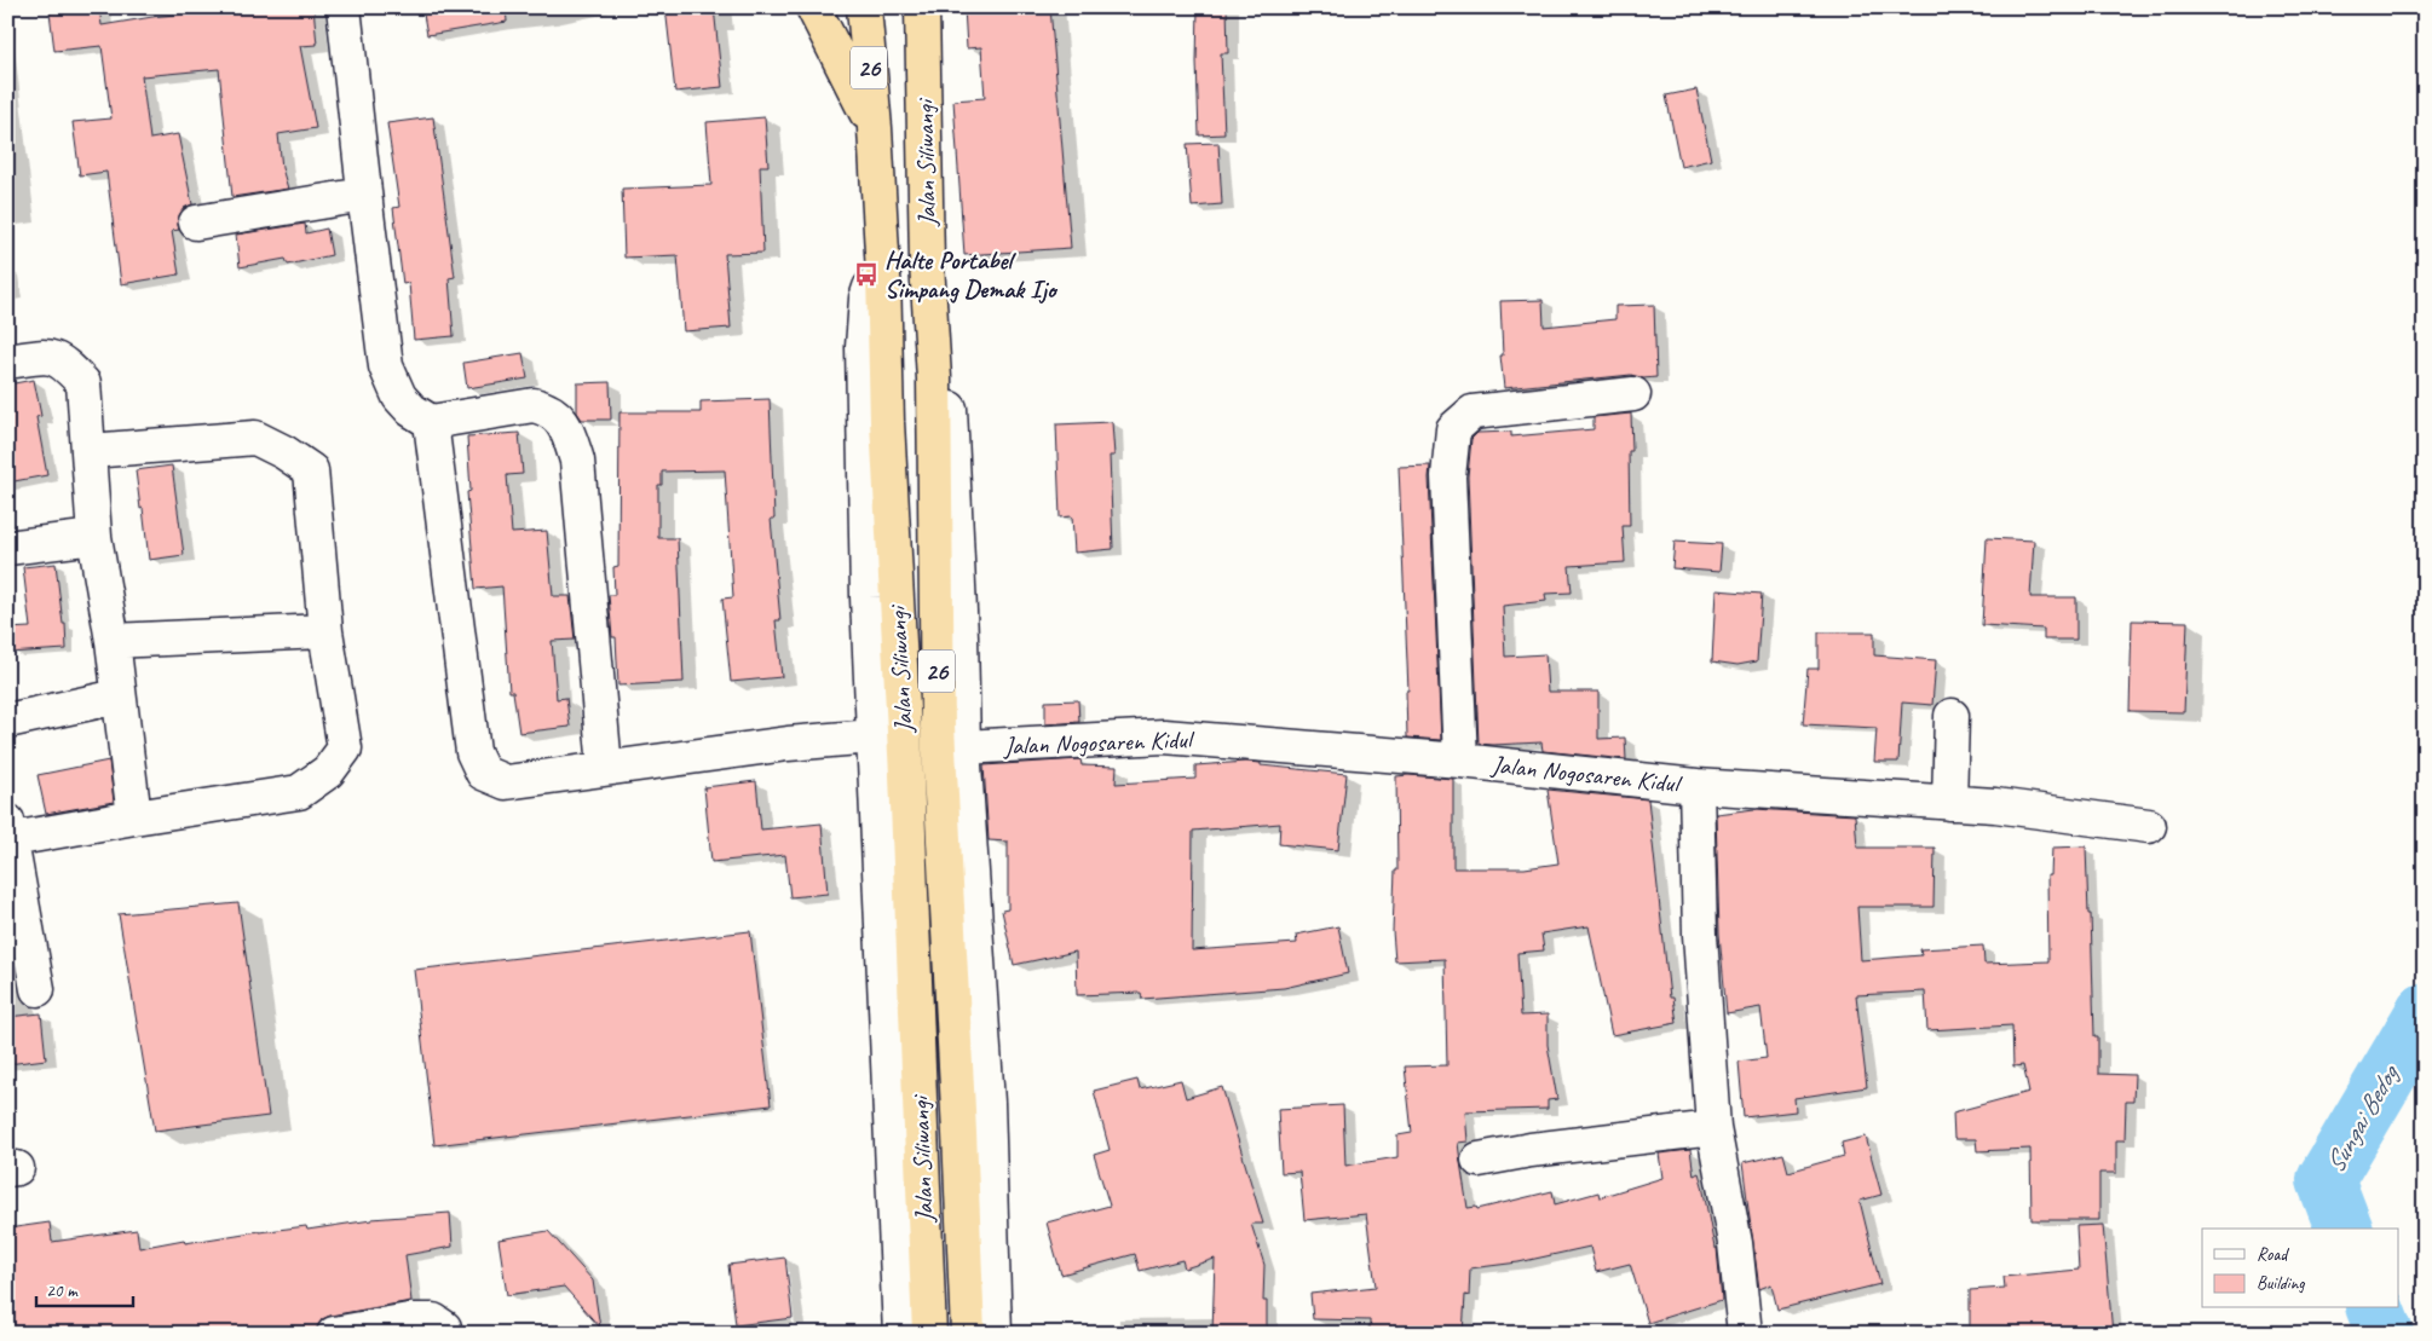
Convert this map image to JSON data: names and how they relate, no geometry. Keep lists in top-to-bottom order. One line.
{"streets":{"highway":["26","Jalan Siliwangi"],"street":["Jalan Nogosaren Kidul"]},"water":["Sungai Bedog"],"places":{"bus stop":["Halte Portabel Simpang Demak Ijo"]},"legend":["Road","Building"],"scale_bar":"20 m"}
